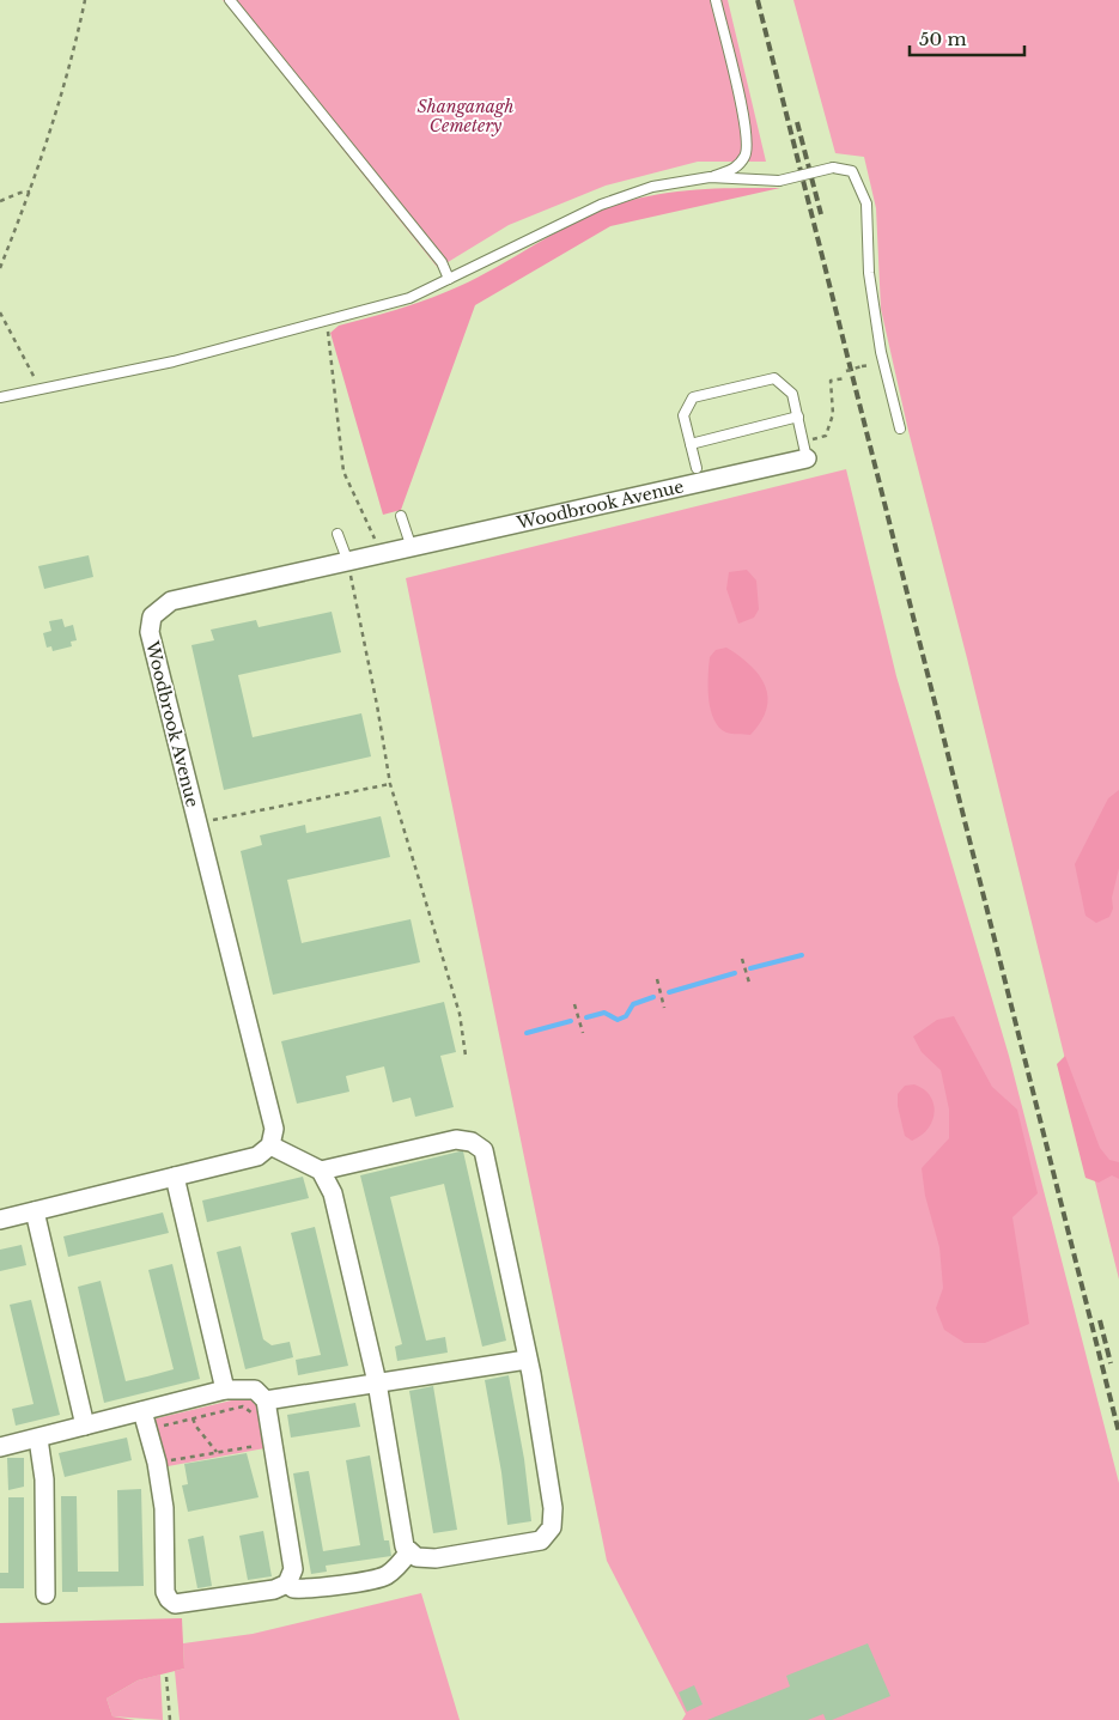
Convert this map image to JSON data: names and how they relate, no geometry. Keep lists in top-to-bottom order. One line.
{"streets":{"street":["Woodbrook Avenue"]},"parks":["Shanganagh Cemetery"],"scale_bar":"50 m"}
